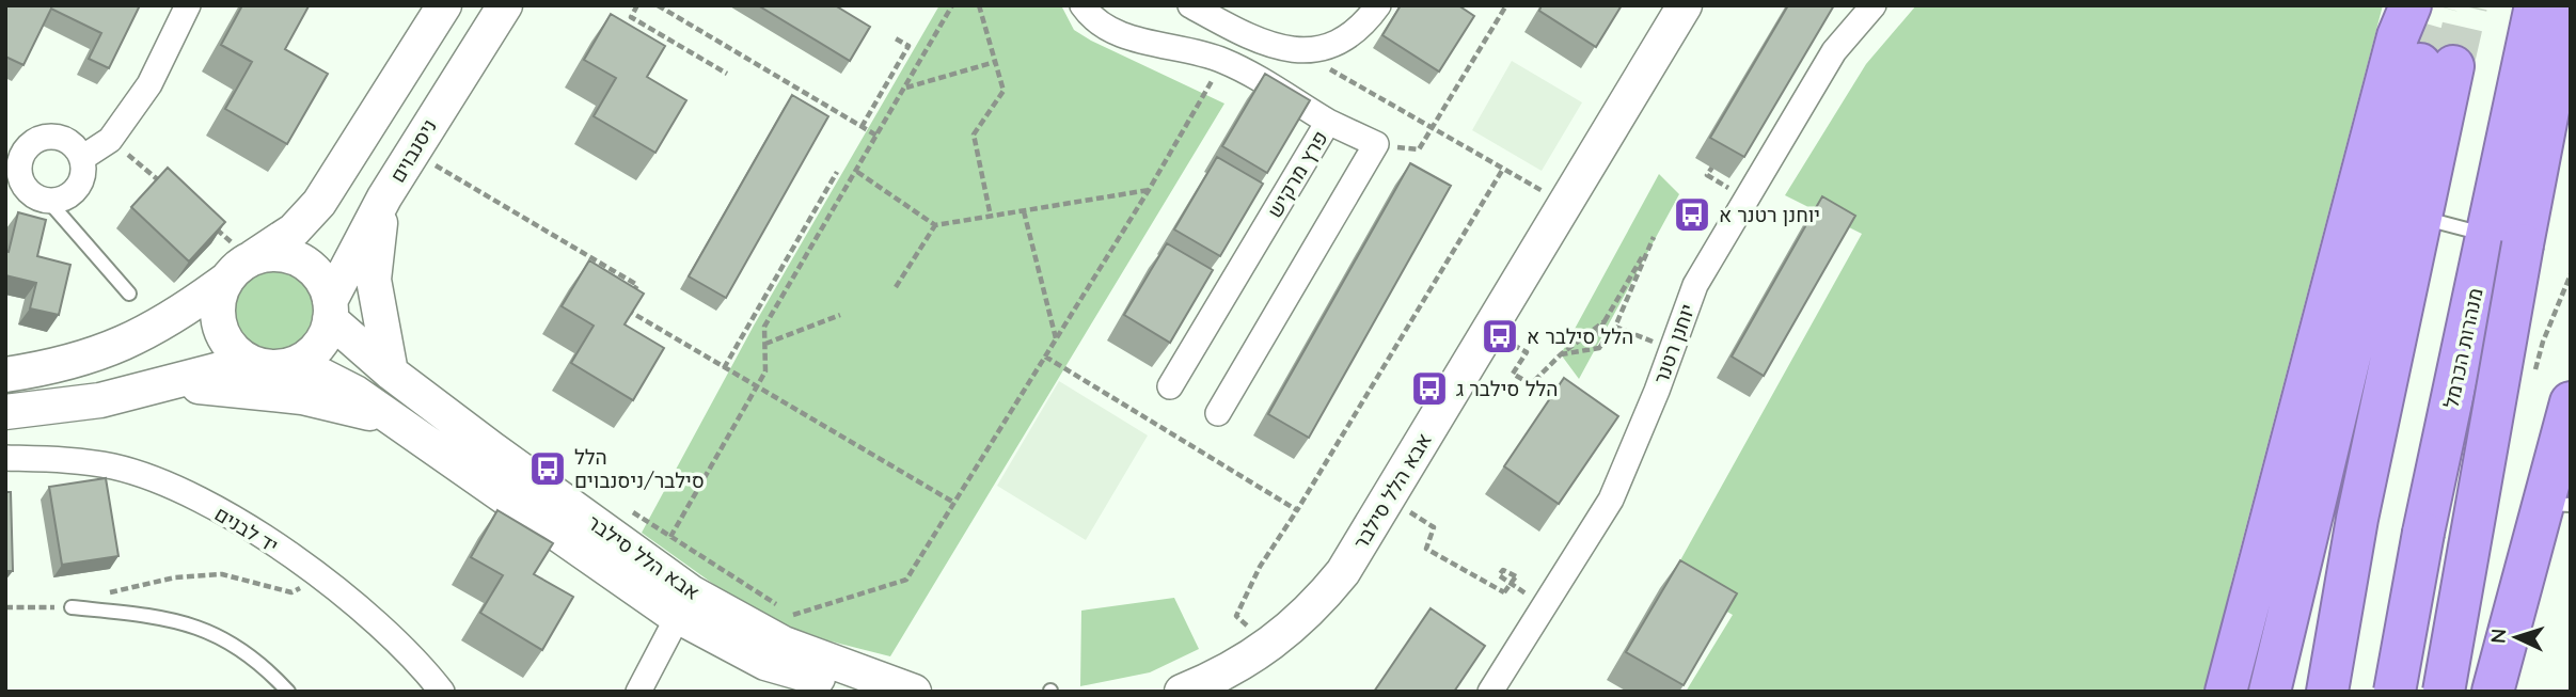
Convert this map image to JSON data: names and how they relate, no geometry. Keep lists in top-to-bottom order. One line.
{"streets":{"highway":["מנהרות הכרמל"],"street":["ניסנבוים","פרץ מרקיש","יוחנן רטנר","אבא הלל סילבר","יד לבנים"]},"crossings":[["ניסנבוים","אבא הלל סילבר"]],"places":{"bus stop":["יוחנן רטנר א","הלל סילבר א","הלל סילבר ג","הלל סילבר/ניסנבוים"]},"north":"left"}
